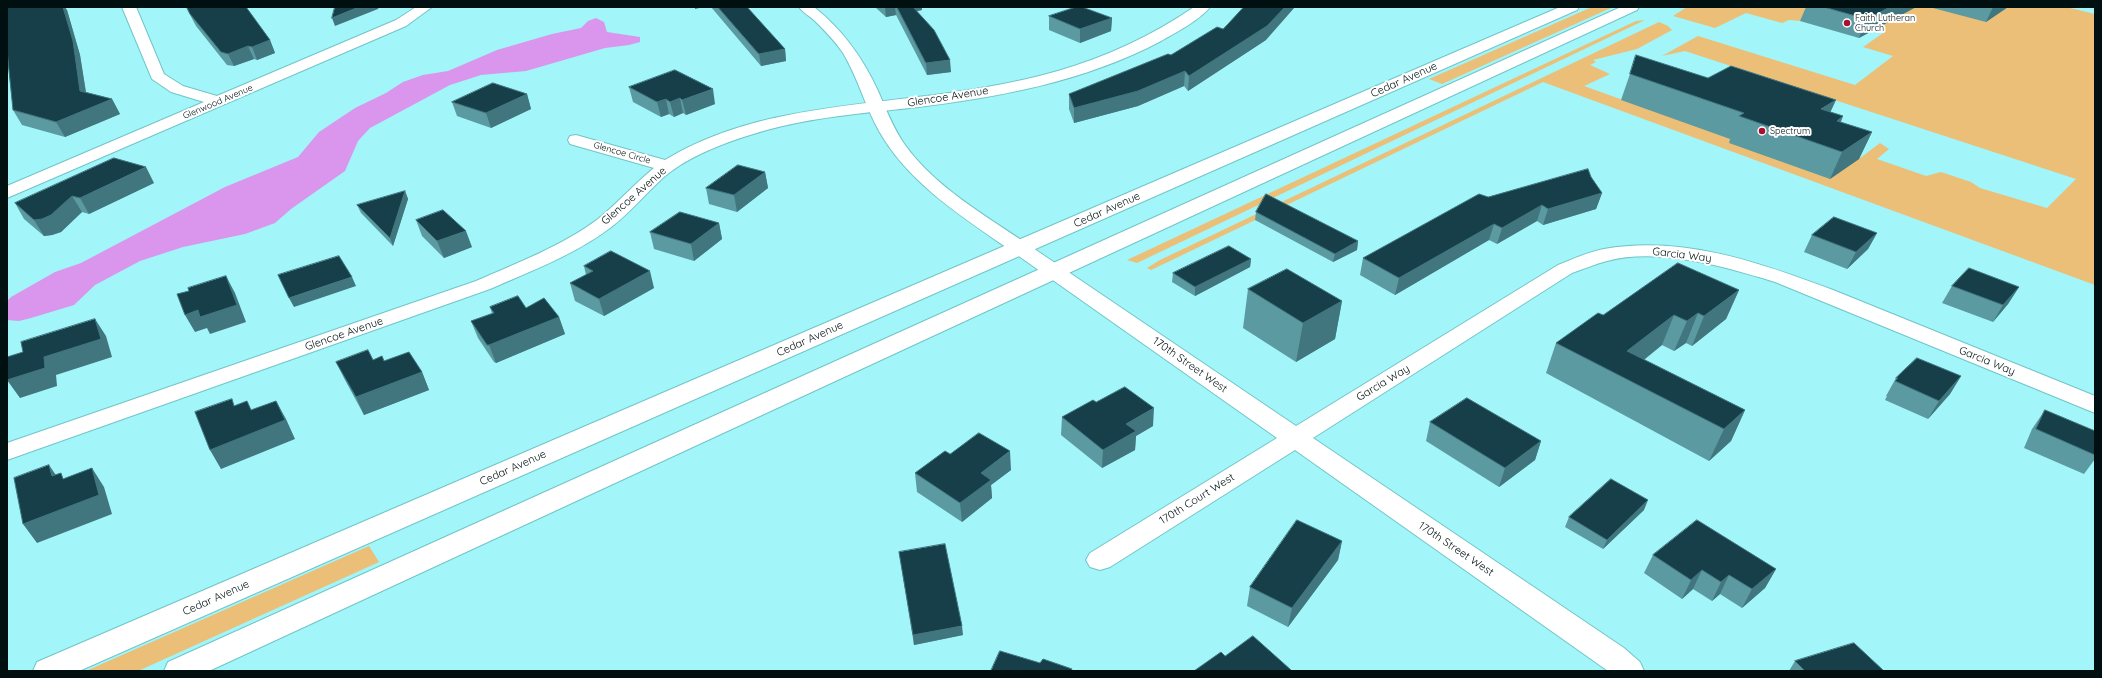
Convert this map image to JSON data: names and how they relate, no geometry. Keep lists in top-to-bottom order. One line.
{"streets":{"street":["Cedar Avenue","Glencoe Avenue","Glenwood Avenue","Glencoe Circle","Garcia Way","170th Street West","170th Court West"]},"crossings":[["Cedar Avenue","170th Street West"],["Glencoe Avenue","Glencoe Circle"],["Glencoe Avenue","170th Street West"],["Garcia Way","170th Street West"],["Garcia Way","170th Court West"],["170th Street West","170th Court West"]],"places":["Faith Lutheran Church","Spectrum"]}
